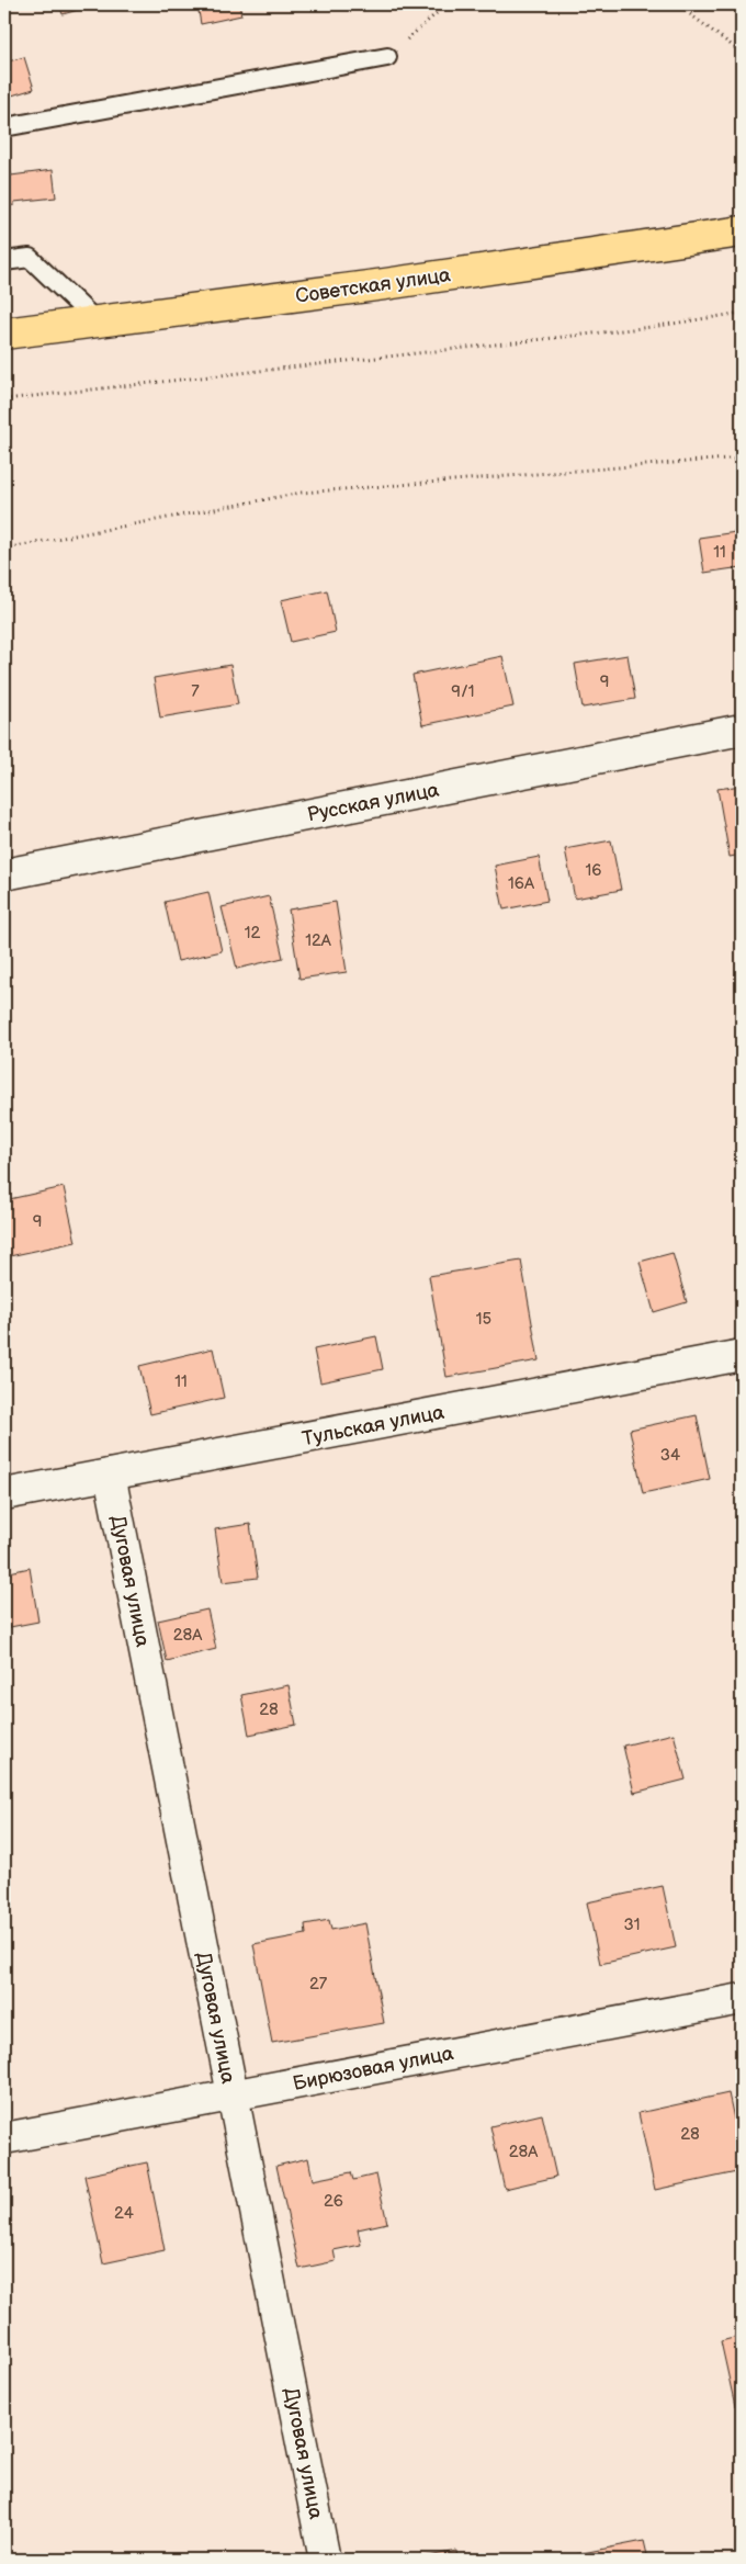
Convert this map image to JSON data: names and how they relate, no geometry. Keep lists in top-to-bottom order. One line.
{"streets":{"main road":["Советская улица"],"street":["Русская улица","Тульская улица","Дуговая улица","Бирюзовая улица"]},"crossings":[["Тульская улица","Дуговая улица"],["Дуговая улица","Бирюзовая улица"]],"house_numbers":["11","9","7","9/1","16","16А","12","12А","9","15","11","34","28А","28","31","27","28","28А","26","24"]}
